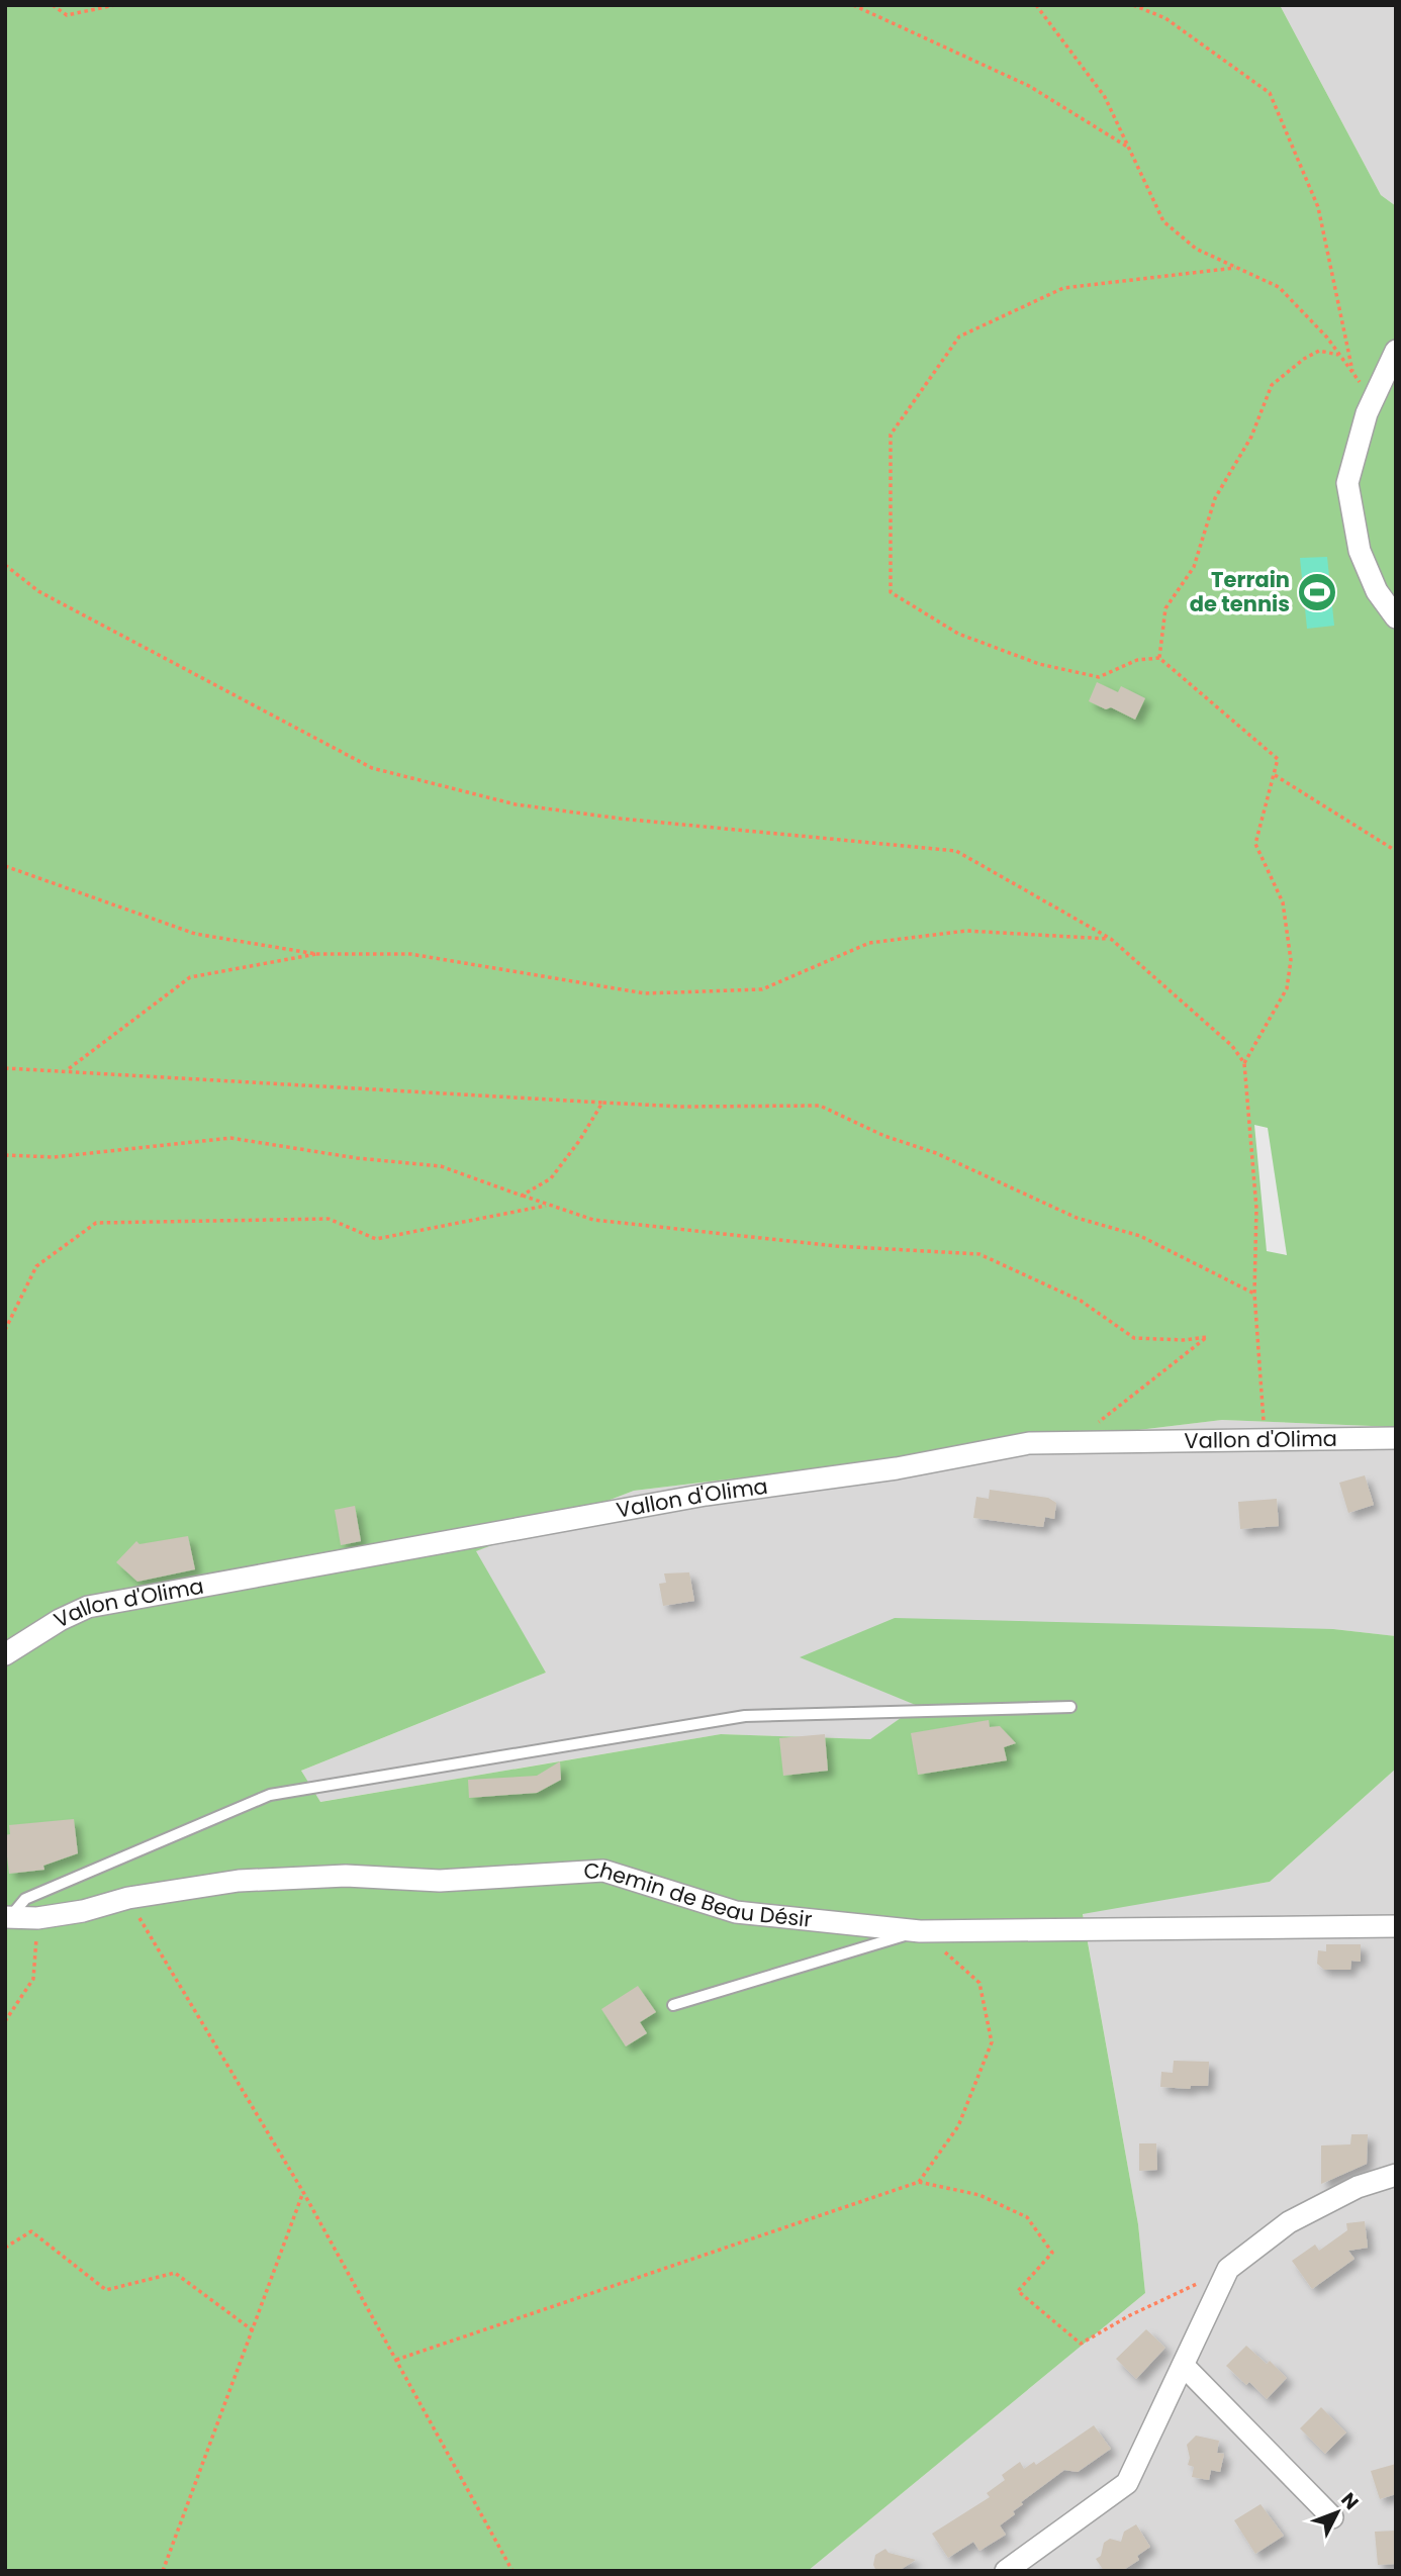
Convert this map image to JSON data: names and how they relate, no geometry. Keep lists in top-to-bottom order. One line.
{"streets":{"street":["Vallon d'Olima","Chemin de Beau Désir"]},"places":{"sports":["Terrain de tennis"]},"north":"top right"}
